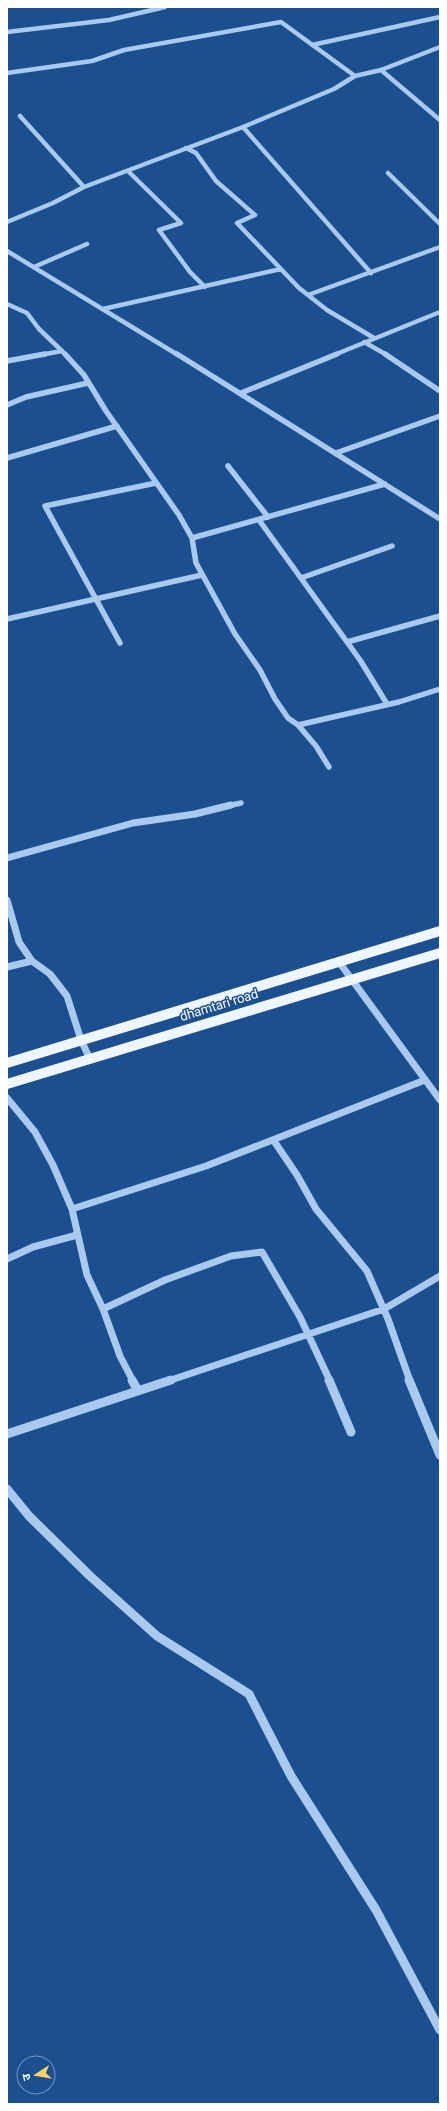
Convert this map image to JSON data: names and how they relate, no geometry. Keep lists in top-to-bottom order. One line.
{"streets":{"main road":["dhamtari road"]},"north":"left"}
